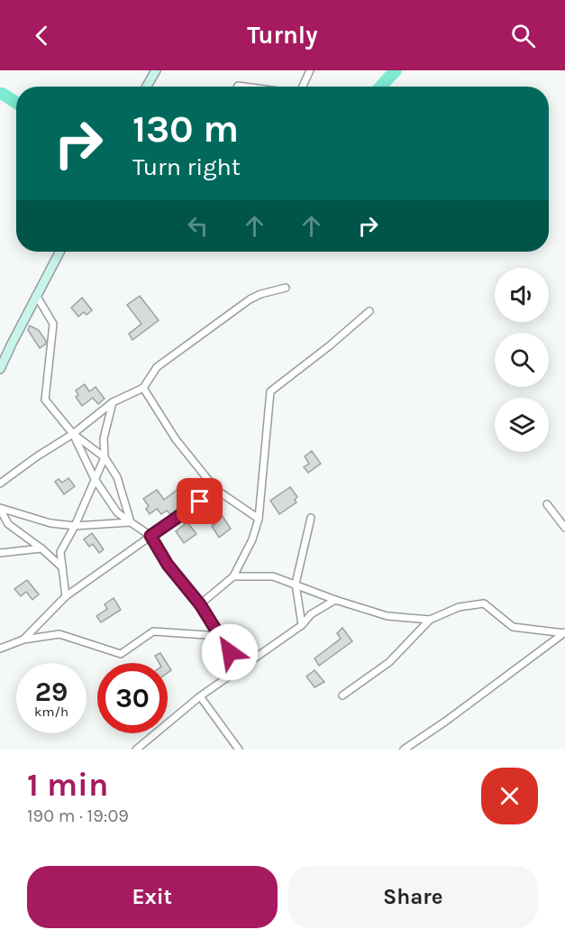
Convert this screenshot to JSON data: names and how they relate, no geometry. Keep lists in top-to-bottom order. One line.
{"page":{"header":"Turnly","turn":["130 m","Turn right"],"speed":"29 km/h","limit":"30","heading":["1 min","190 m · 19:09"],"buttons":["Exit","Share"]}}
